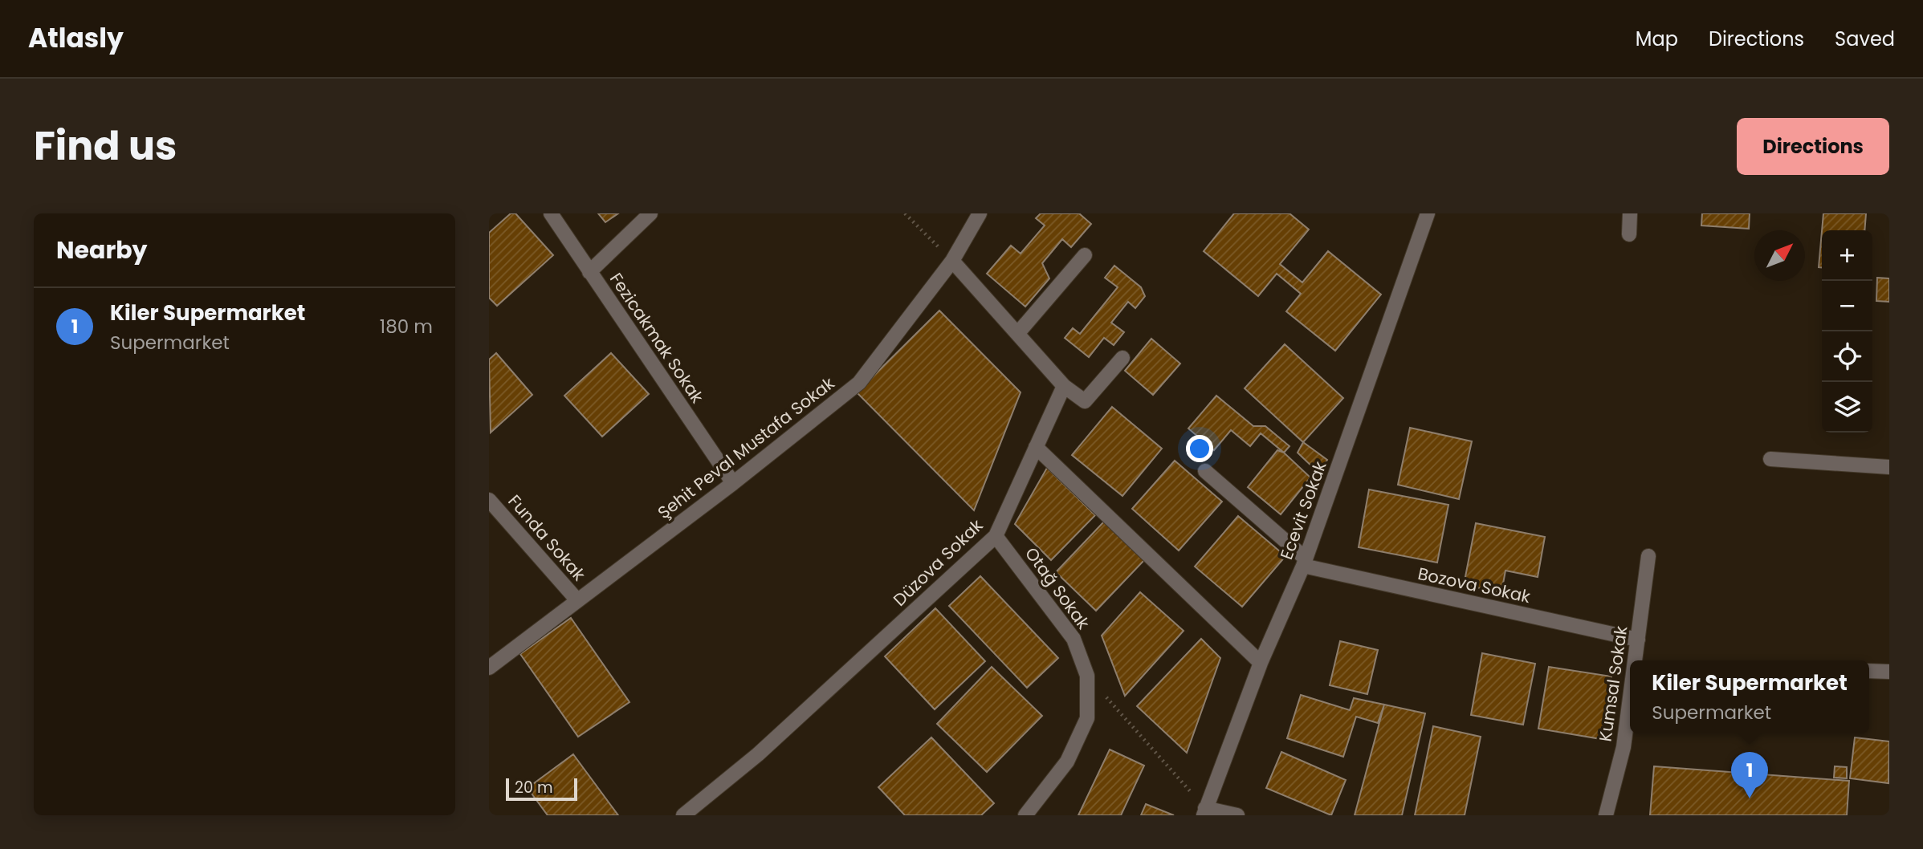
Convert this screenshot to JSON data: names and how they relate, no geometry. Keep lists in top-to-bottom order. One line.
{"streets":{"street":["Fezicakmak Sokak","Şehit Peval Mustafa Sokak","Ecevit Sokak","Funda Sokak","Düzova Sokak","Bozova Sokak","Otağ Sokak","Kumsal Sokak"]},"crossings":[["Fezicakmak Sokak","Şehit Peval Mustafa Sokak"],["Şehit Peval Mustafa Sokak","Funda Sokak"],["Ecevit Sokak","Bozova Sokak"],["Düzova Sokak","Otağ Sokak"],["Bozova Sokak","Kumsal Sokak"]],"scale_bar":"20 m","north":"top right","page":{"header":"Atlasly","nav":["Map","Directions","Saved"],"title":"Find us","buttons":"Directions","heading":"Nearby","map_buttons":["+","−"],"list":[{"mark":"1","name":"Kiler Supermarket","note":"Supermarket","value":"180 m"}],"popup":["Kiler Supermarket","Supermarket"],"pins":"1","scale":"20 m"}}
